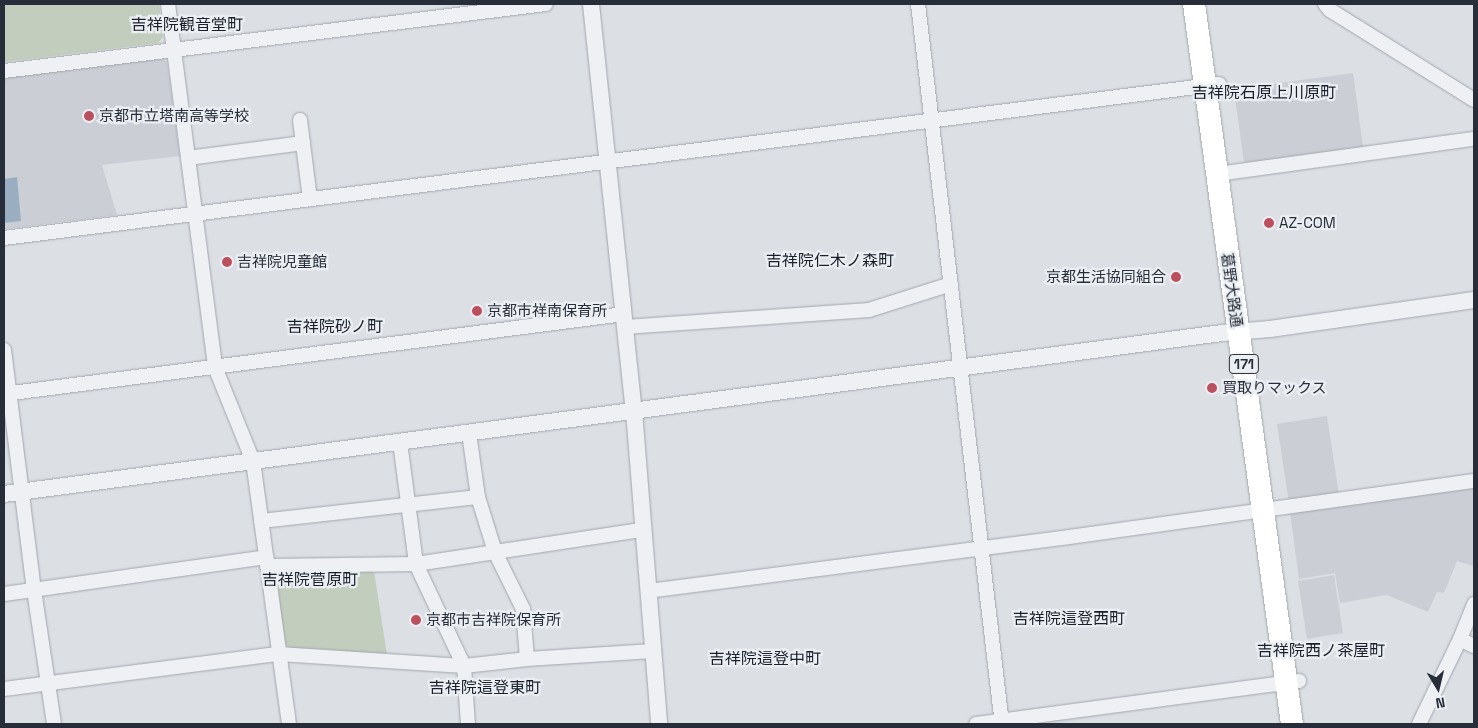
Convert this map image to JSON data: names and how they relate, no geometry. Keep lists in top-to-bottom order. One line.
{"streets":{"highway":["葛野大路通","171"]},"districts":["吉祥院観音堂町","吉祥院石原上川原町","吉祥院仁木ノ森町","吉祥院砂ノ町","吉祥院菅原町","吉祥院這登西町","吉祥院西ノ茶屋町","吉祥院這登中町","吉祥院這登東町"],"places":["京都市立塔南高等学校","AZ-COM","吉祥院児童館","京都生活協同組合","京都市祥南保育所","買取りマックス","京都市吉祥院保育所"],"north":"bottom"}
